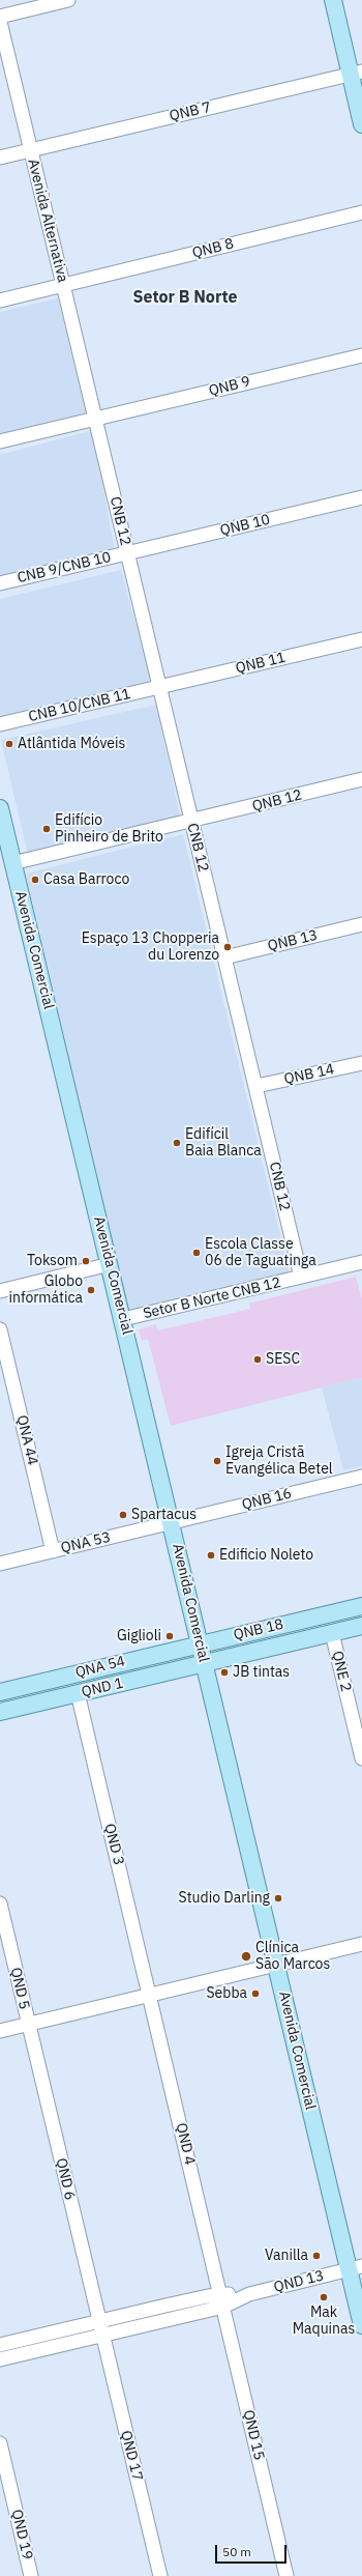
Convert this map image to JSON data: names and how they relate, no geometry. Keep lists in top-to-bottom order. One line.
{"streets":{"main road":["Avenida Comercial","QNB 18","QNA 54","QND 1"],"street":["QNB 7","Avenida Alternativa","QNB 8","QNB 9","CNB 12","QNB 10","CNB 9/CNB 10","QNB 11","CNB 10/CNB 11","QNB 12","QNB 13","QNB 14","Setor B Norte CNB 12","QNA 44","QNB 16","QNA 53","QNE 2","QND 3","QND 5","QND 4","QND 6","QND 13","QND 15","QND 17","QND 19"]},"crossings":[["QNB 7","Avenida Alternativa"],["Avenida Alternativa","QNB 8"],["Avenida Alternativa","QNB 9"],["Avenida Alternativa","CNB 12"],["QNB 9","CNB 12"],["CNB 12","QNB 10"],["CNB 12","CNB 9/CNB 10"],["CNB 12","QNB 11"],["CNB 12","CNB 10/CNB 11"],["CNB 12","QNB 12"],["CNB 12","QNB 13"],["CNB 12","QNB 14"],["CNB 12","Setor B Norte CNB 12"],["QNB 10","CNB 9/CNB 10"],["QNB 11","CNB 10/CNB 11"],["QNB 12","Avenida Comercial"],["Avenida Comercial","Setor B Norte CNB 12"],["Avenida Comercial","QNB 16"],["Avenida Comercial","QNA 53"],["Avenida Comercial","QNB 18"],["Avenida Comercial","QNA 54"],["Avenida Comercial","QND 1"],["Avenida Comercial","QND 13"],["QNA 44","QNA 53"],["QNB 16","QNA 53"],["QNB 18","QNA 54"],["QNE 2","QND 1"],["QND 1","QND 3"],["QND 3","QND 4"],["QND 5","QND 6"],["QND 4","QND 13"],["QND 4","QND 15"],["QND 6","QND 17"],["QND 13","QND 15"]],"districts":["Setor B Norte"],"places":["Atlântida Móveis","Edifício Pinheiro de Brito","Casa Barroco","Espaço 13 Chopperia du Lorenzo","Edifícil Baia Blanca","Escola Classe 06 de Taguatinga","Toksom","Globo informática","SESC","Igreja Cristã Evangélica Betel","Spartacus","Edificio Noleto","Giglioli","JB tintas","Studio Darling","Clínica São Marcos","Sebba","Vanilla","Mak Maquinas"],"scale_bar":"50 m"}
